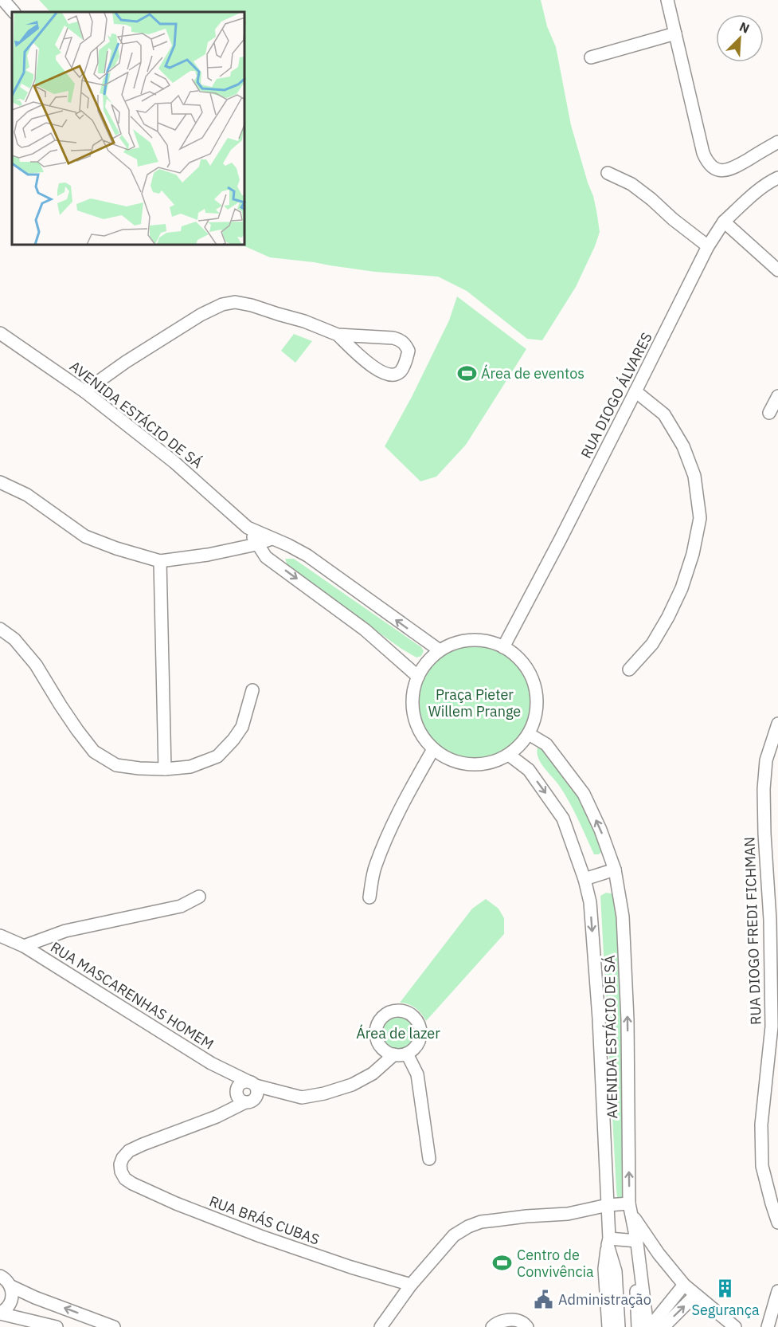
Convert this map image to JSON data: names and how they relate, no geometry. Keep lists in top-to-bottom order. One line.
{"streets":{"street":["RUA DIOGO ÁLVARES","AVENIDA ESTÁCIO DE SÁ","RUA DIOGO FREDI FICHMAN","RUA MASCARENHAS HOMEM","RUA BRÁS CUBAS"]},"crossings":[["RUA DIOGO ÁLVARES","AVENIDA ESTÁCIO DE SÁ"],["RUA MASCARENHAS HOMEM","RUA BRÁS CUBAS"]],"parks":["Praça Pieter Willem Prange","Área de lazer"],"places":{"sports":["Área de eventos","Centro de Convivência"],"building":["Segurança"],"public building":["Administração"]},"north":"top right"}
